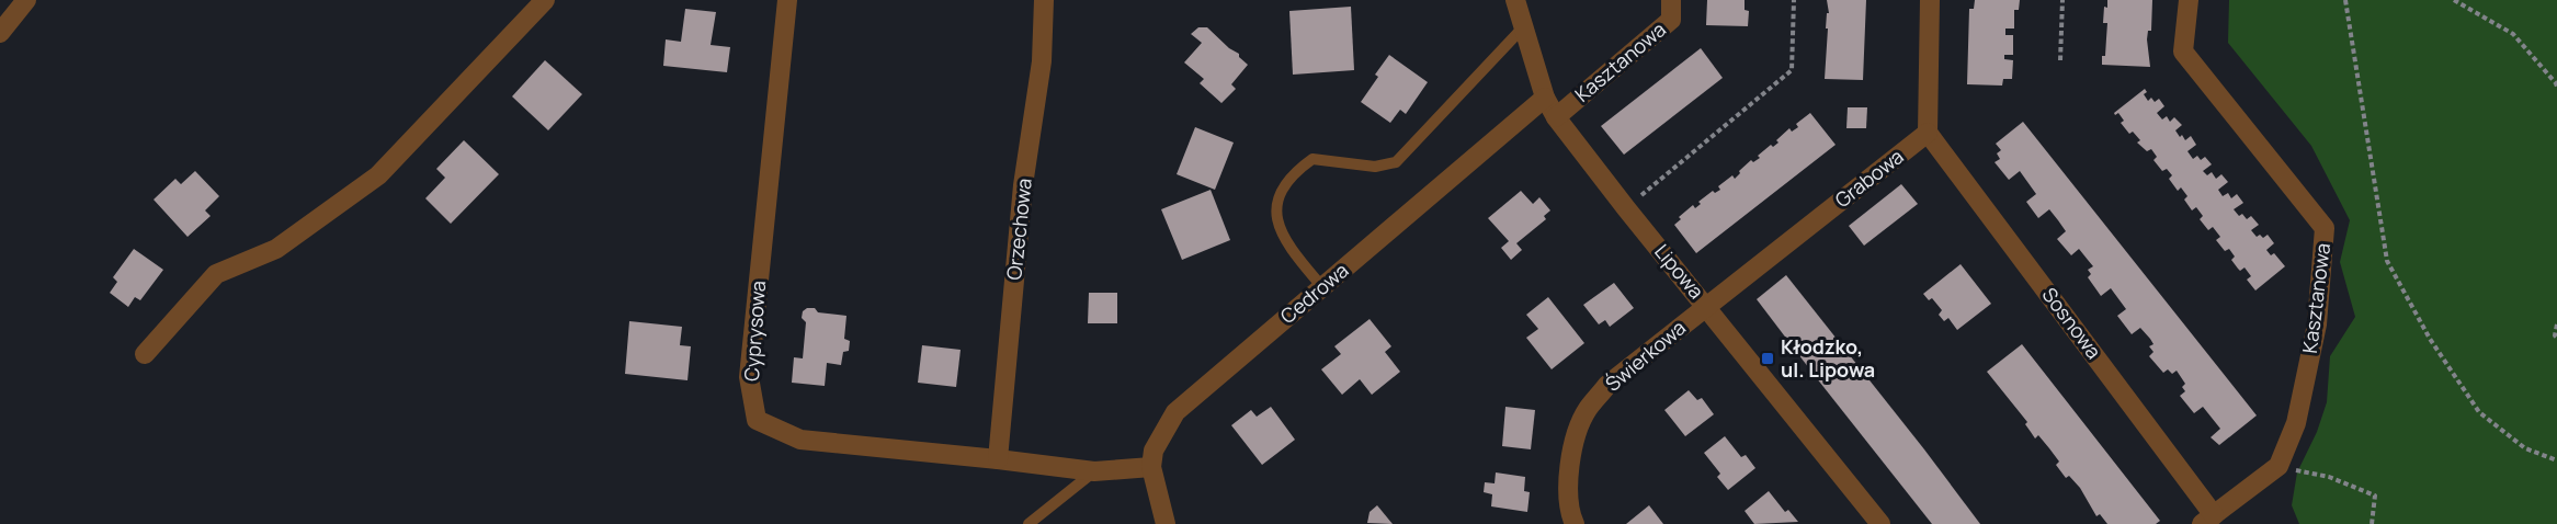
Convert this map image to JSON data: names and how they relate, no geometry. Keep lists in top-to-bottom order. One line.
{"streets":{"street":["Kasztanowa","Grabowa","Orzechowa","Lipowa","Cedrowa","Sosnowa","Cyprysowa","Świerkowa"]},"crossings":[["Kasztanowa","Lipowa"],["Grabowa","Lipowa"],["Grabowa","Sosnowa"],["Grabowa","Świerkowa"],["Orzechowa","Cyprysowa"],["Lipowa","Cedrowa"],["Lipowa","Świerkowa"],["Cedrowa","Cyprysowa"]],"places":{"transit":["Kłodzko, ul. Lipowa"]}}
